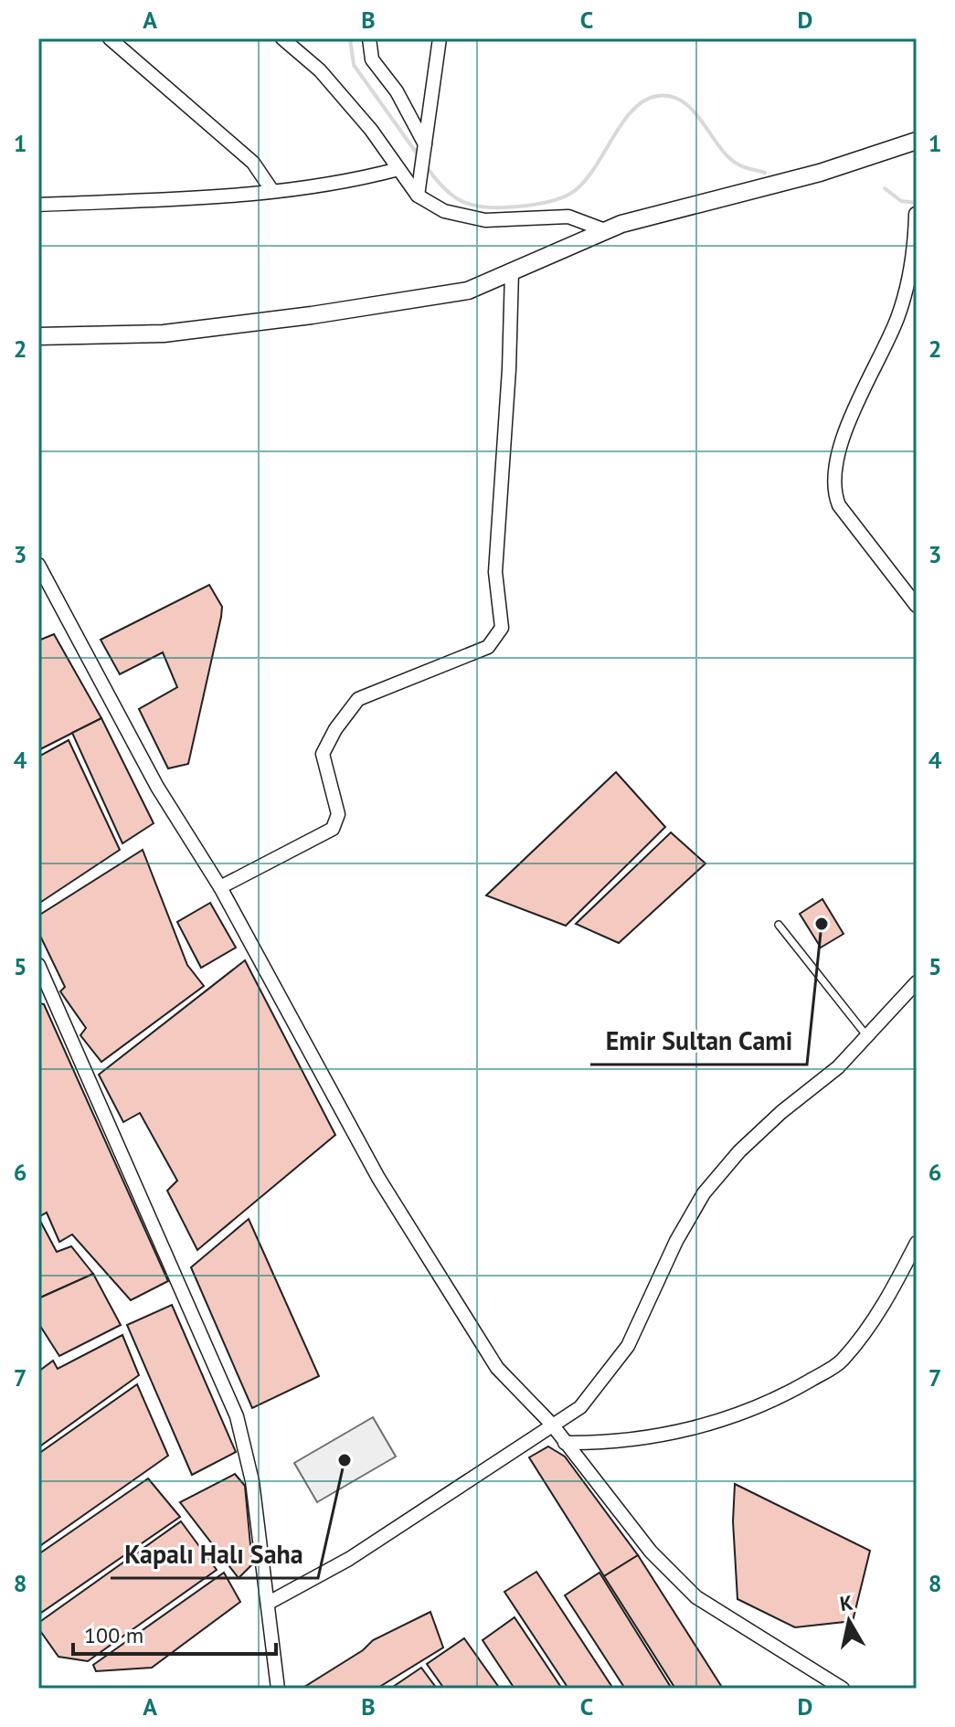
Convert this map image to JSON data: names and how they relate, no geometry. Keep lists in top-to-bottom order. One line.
{"places":["Emir Sultan Cami","Kapalı Halı Saha"],"scale_bar":"100 m","north":"top","grid":{"columns":["A","B","C","D"],"rows":["1","2","3","4","5","6","7","8"]}}
